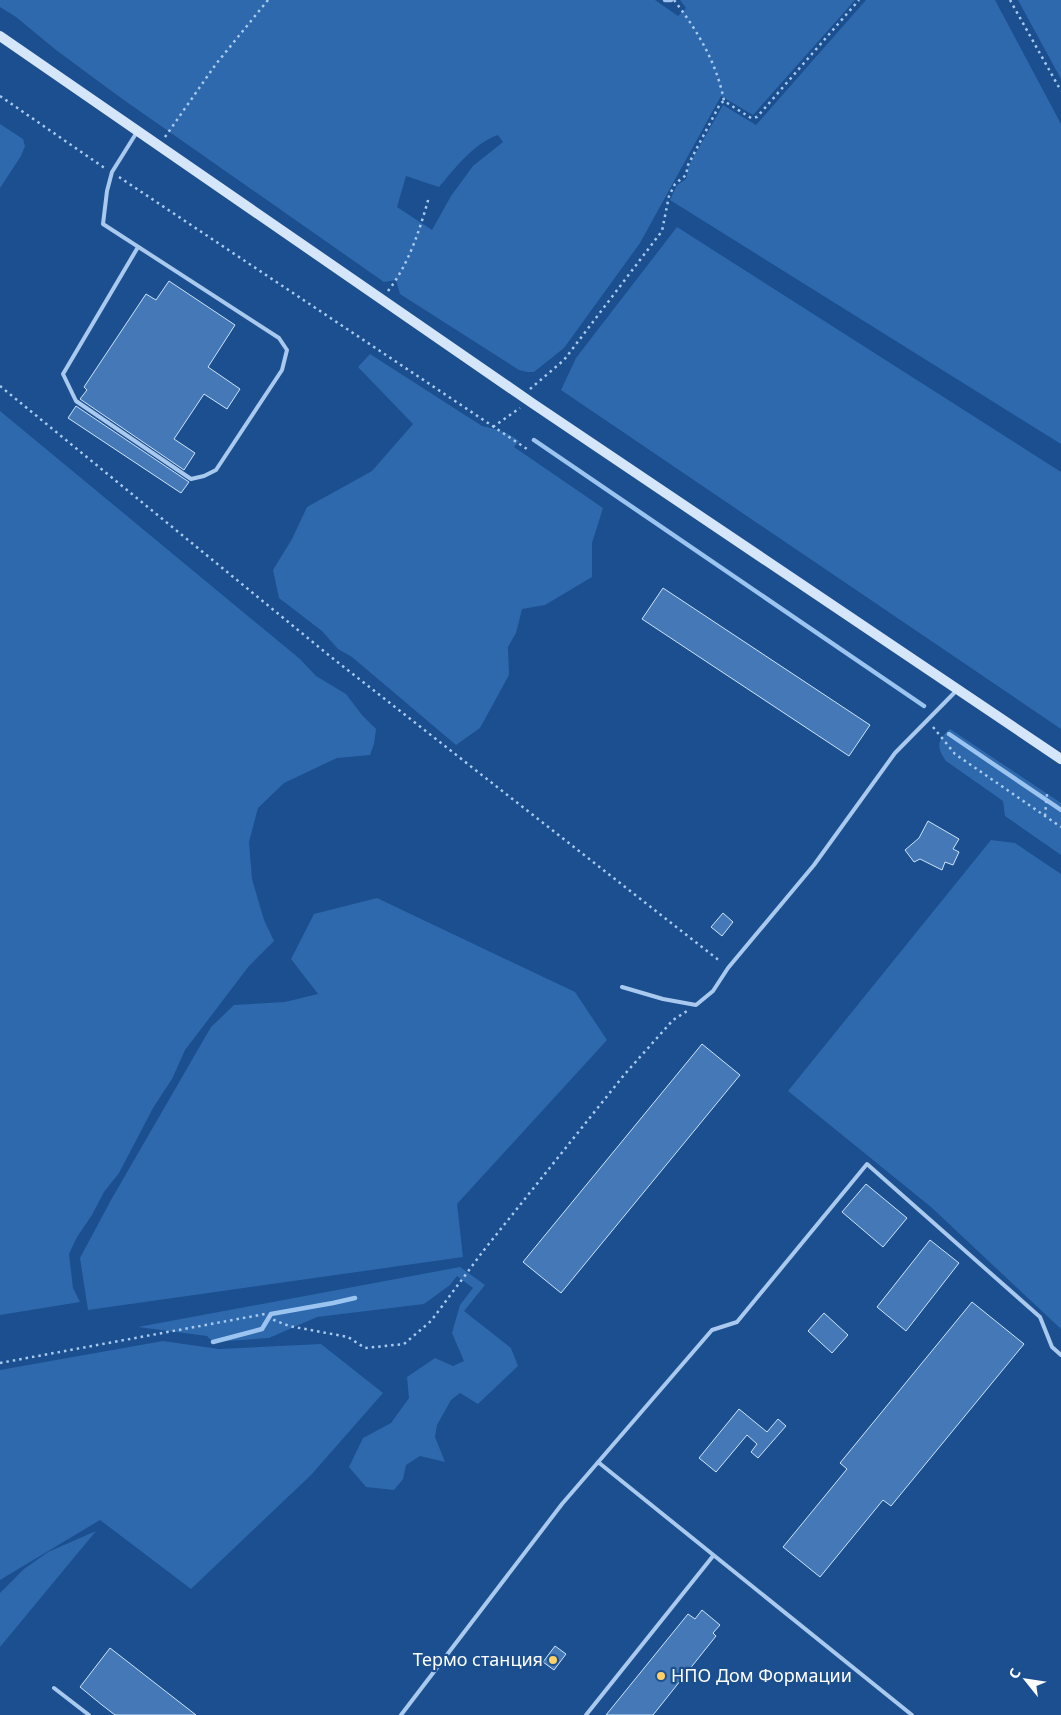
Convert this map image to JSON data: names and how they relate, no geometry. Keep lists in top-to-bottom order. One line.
{"places":["Термо станция","НПО Дом Формации"],"north":"top left"}
